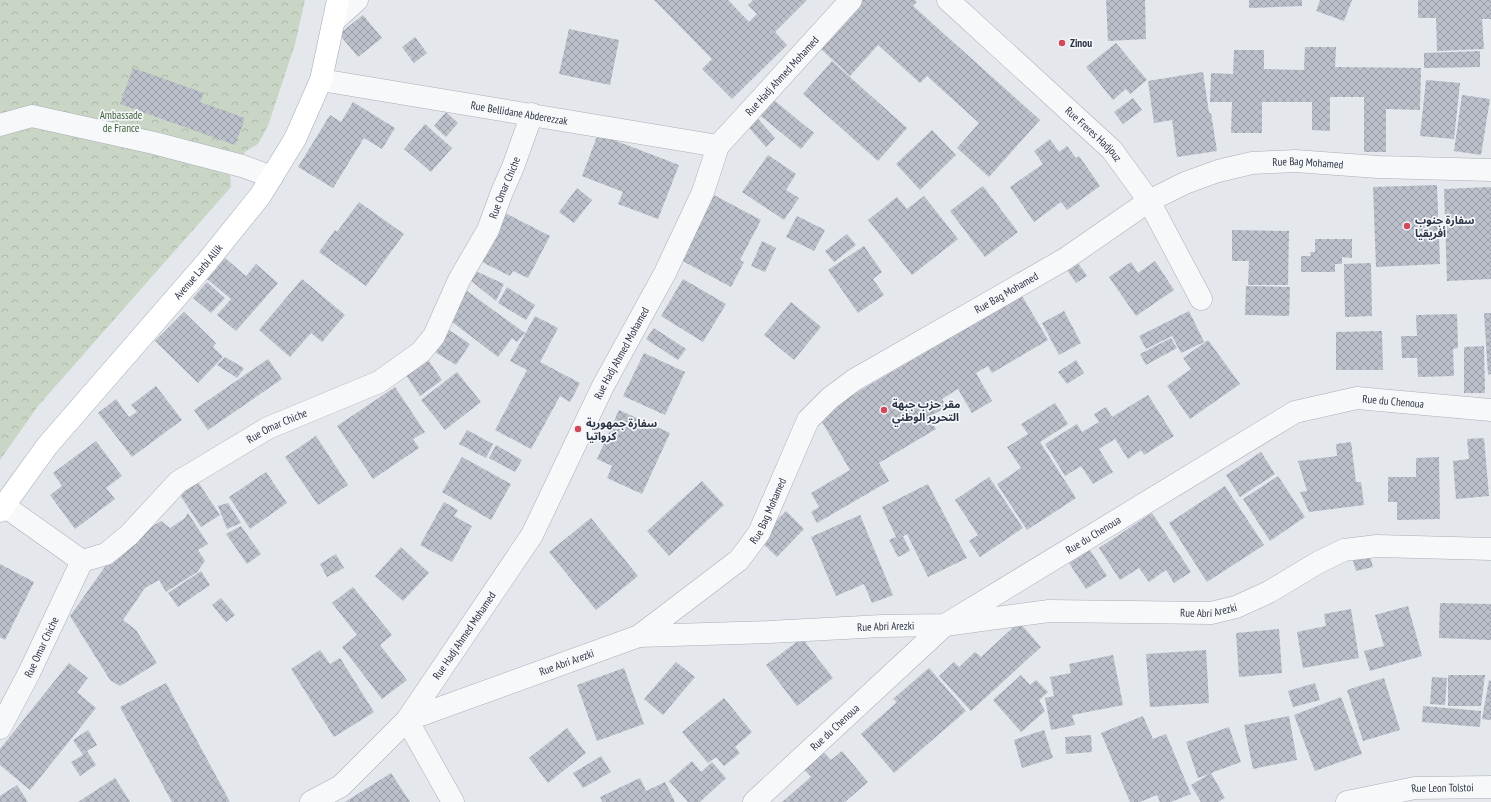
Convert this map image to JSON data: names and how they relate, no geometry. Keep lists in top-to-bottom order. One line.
{"streets":{"main road":["Avenue Larbi Allik"],"street":["Rue Hadj Ahmed Mohamed","Rue Bellidane Abderezzak","Rue Freres Hadjouz","Rue Bag Mohamed","Rue Omar Chiche","Rue du Chenoua","Rue Abri Arezki","Rue Leon Tolstoi"]},"crossings":[["Rue Hadj Ahmed Mohamed","Rue Bellidane Abderezzak"],["Rue Hadj Ahmed Mohamed","Rue Abri Arezki"],["Rue Bellidane Abderezzak","Rue Omar Chiche"],["Rue Bellidane Abderezzak","Avenue Larbi Allik"],["Rue Freres Hadjouz","Rue Bag Mohamed"],["Rue Bag Mohamed","Rue Abri Arezki"],["Rue du Chenoua","Rue Abri Arezki"]],"parks":["Ambassade de France"],"places":["Zinou","سفارة جنوب أفريقيا","مقر حزب جبهة التحرير الوطني","سفارة جمهورية كرواتيا"]}
